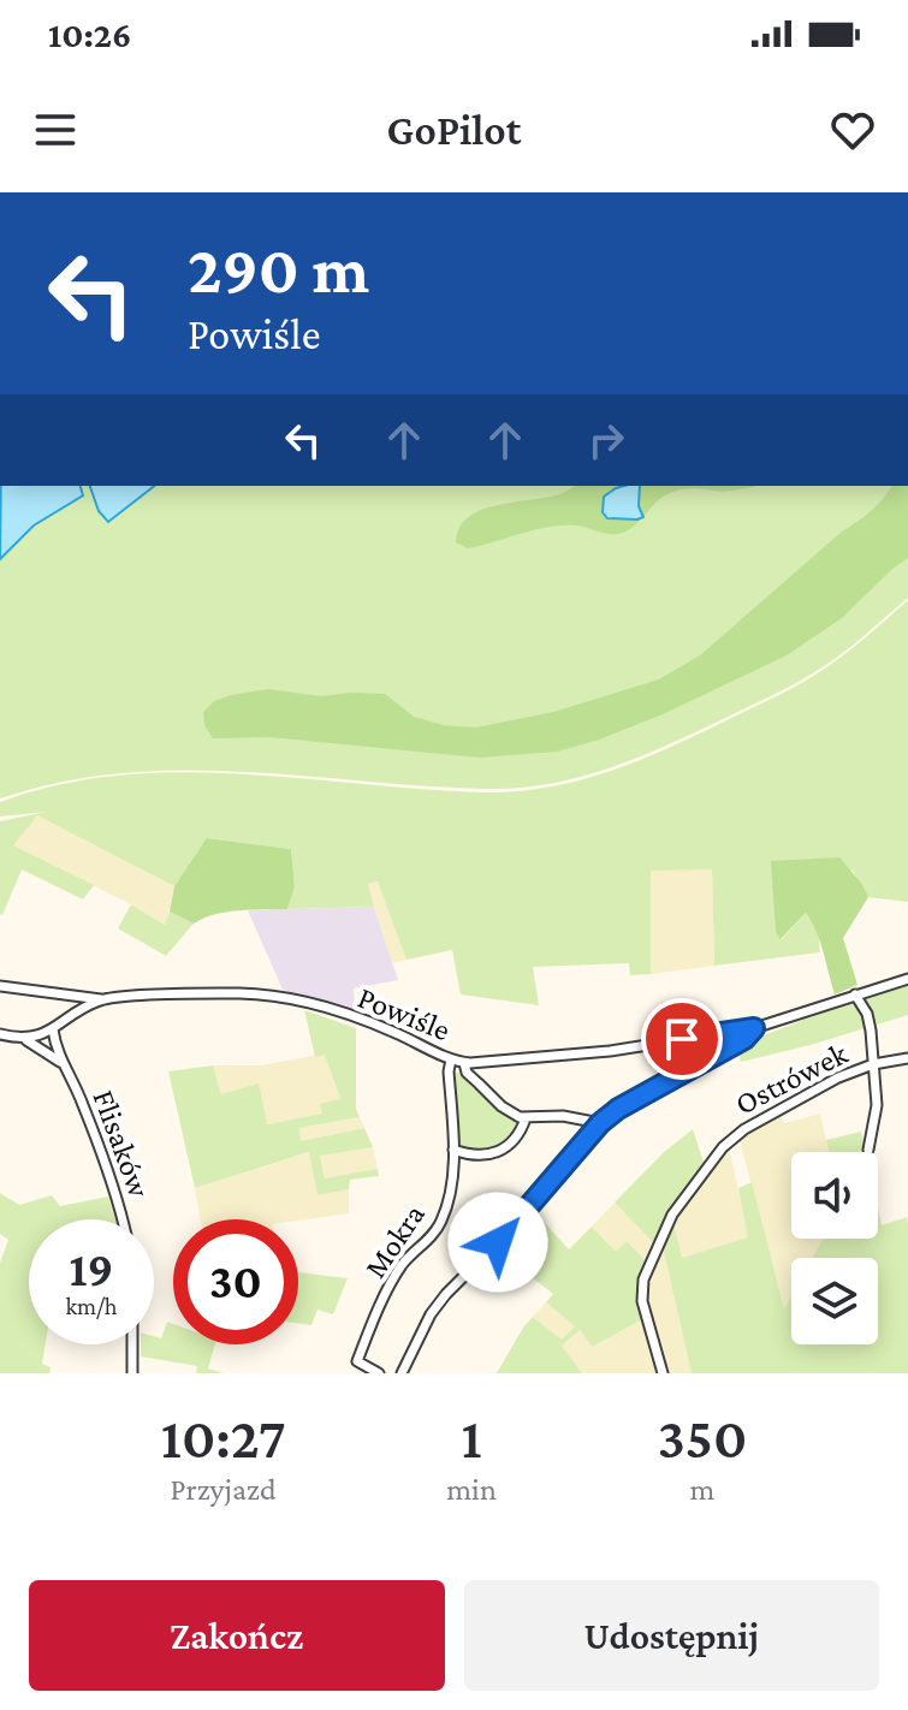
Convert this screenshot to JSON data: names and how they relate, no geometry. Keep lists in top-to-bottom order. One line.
{"streets":{"street":["Powiśle","Ostrówek","Flisaków","Mokra"]},"crossings":[["Powiśle","Ostrówek"],["Powiśle","Mokra"]],"page":{"status":"10:26","header":"GoPilot","turn":["290 m","Powiśle"],"speed":"19 km/h","limit":"30","eta":["10:27","Przyjazd","1","min","350","m"],"buttons":["Zakończ","Udostępnij"]}}
